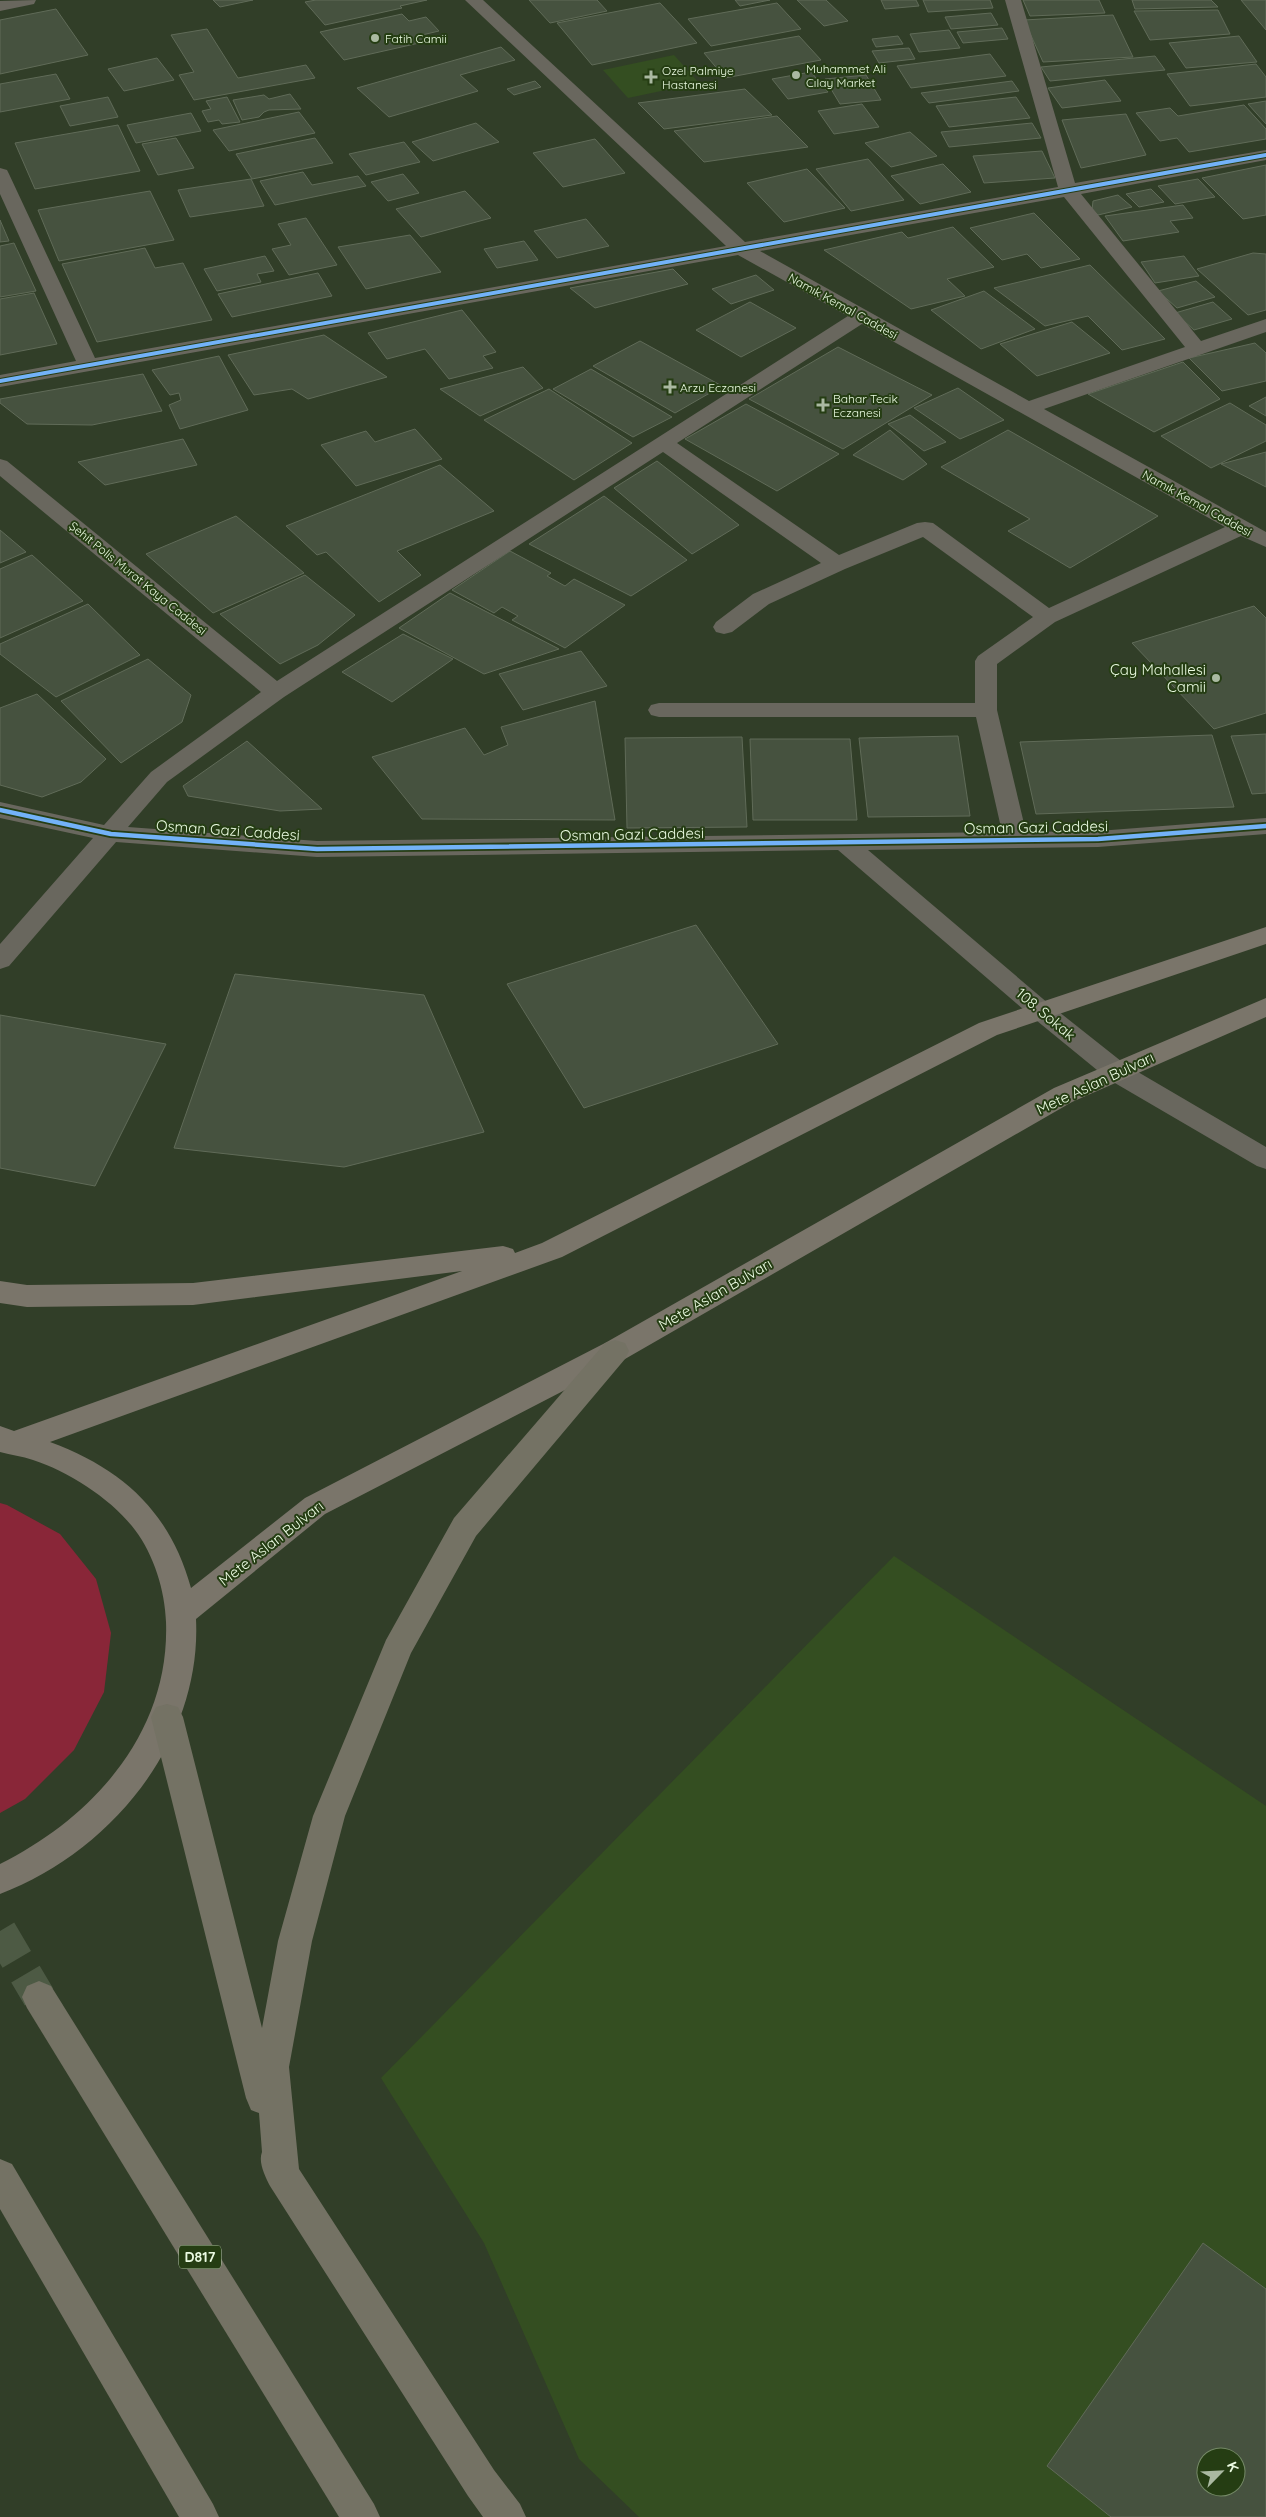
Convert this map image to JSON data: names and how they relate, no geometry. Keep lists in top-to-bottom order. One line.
{"streets":{"highway":["D817"],"main road":["Mete Aslan Bulvarı"],"street":["Namık Kemal Caddesi","Şehit Polis Murat Kaya Caddesi","Osman Gazi Caddesi","108. Sokak"]},"crossings":[["Osman Gazi Caddesi","108. Sokak"],["108. Sokak","Mete Aslan Bulvarı"]],"places":{"other":["Fatih Camii","Muhammet Ali Cılay Market","Çay Mahallesi Camii"],"health":["Ozel Palmiye Hastanesi","Arzu Eczanesi","Bahar Tecik Eczanesi"]},"north":"top right"}
